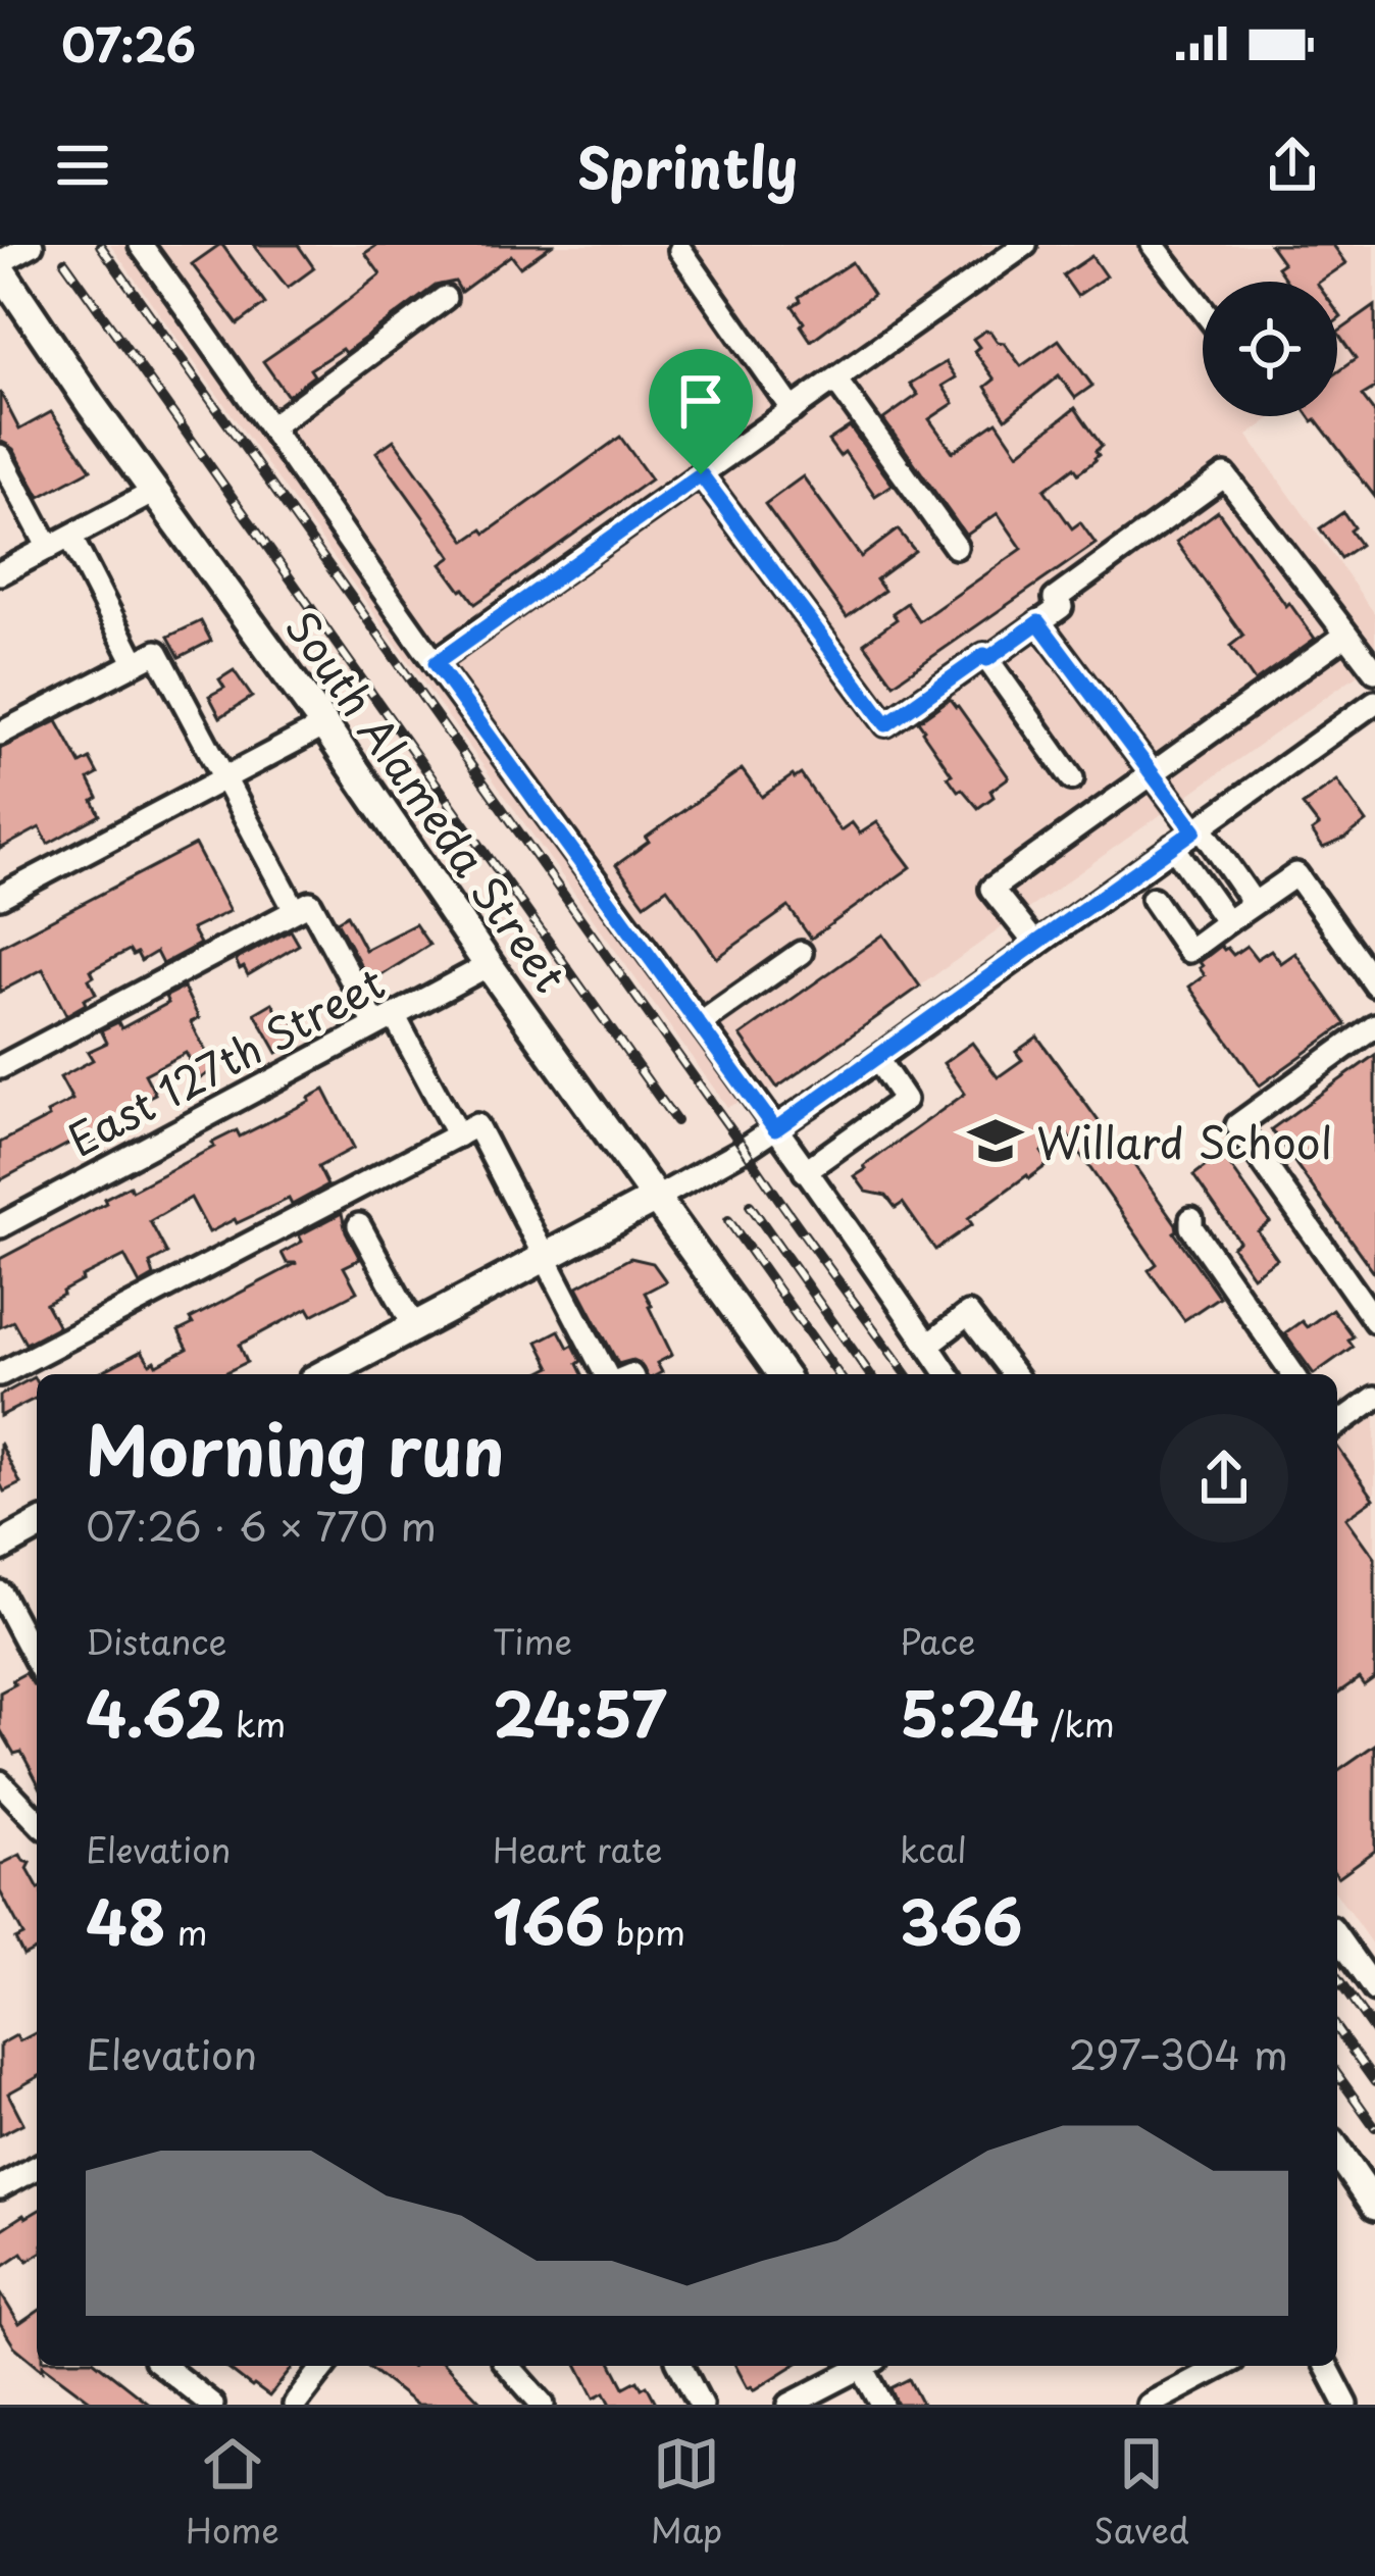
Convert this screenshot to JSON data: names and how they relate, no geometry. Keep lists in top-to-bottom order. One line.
{"streets":{"main road":["South Alameda Street"],"street":["East 127th Street"]},"crossings":[["South Alameda Street","East 127th Street"]],"places":{"school or university":["Willard School"]},"page":{"status":"07:26","header":"Sprintly","heading":["Morning run","07:26 · 6 × 770 m"],"stats":[["Distance","4.62 km"],["Time","24:57"],["Pace","5:24 /km"],["Elevation","48 m"],["Heart rate","166 bpm"],["kcal","366"]],"chart":["Elevation","297–304 m"],"tabs":["Home","Map","Saved"]}}
